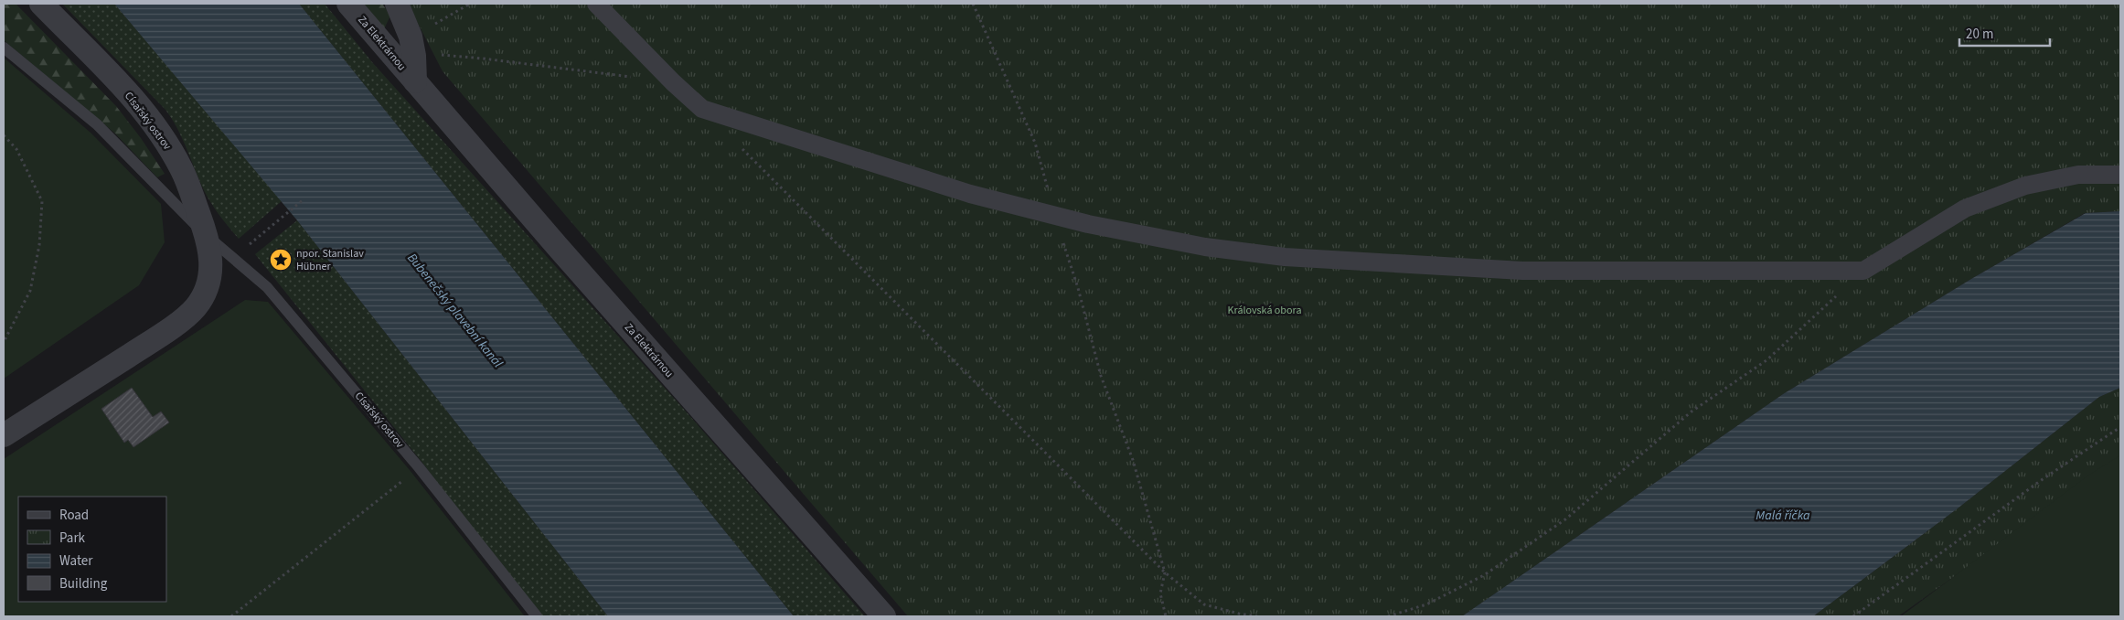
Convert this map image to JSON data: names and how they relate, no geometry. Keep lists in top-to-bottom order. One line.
{"streets":{"street":["Za Elektrárnou","Císařský ostrov"]},"water":["Bubenečský plavební kanál","Malá říčka"],"parks":["Královská obora"],"places":{"place":["npor. Stanislav Hübner"]},"legend":["Road","Park","Water","Building"],"scale_bar":"20 m"}
